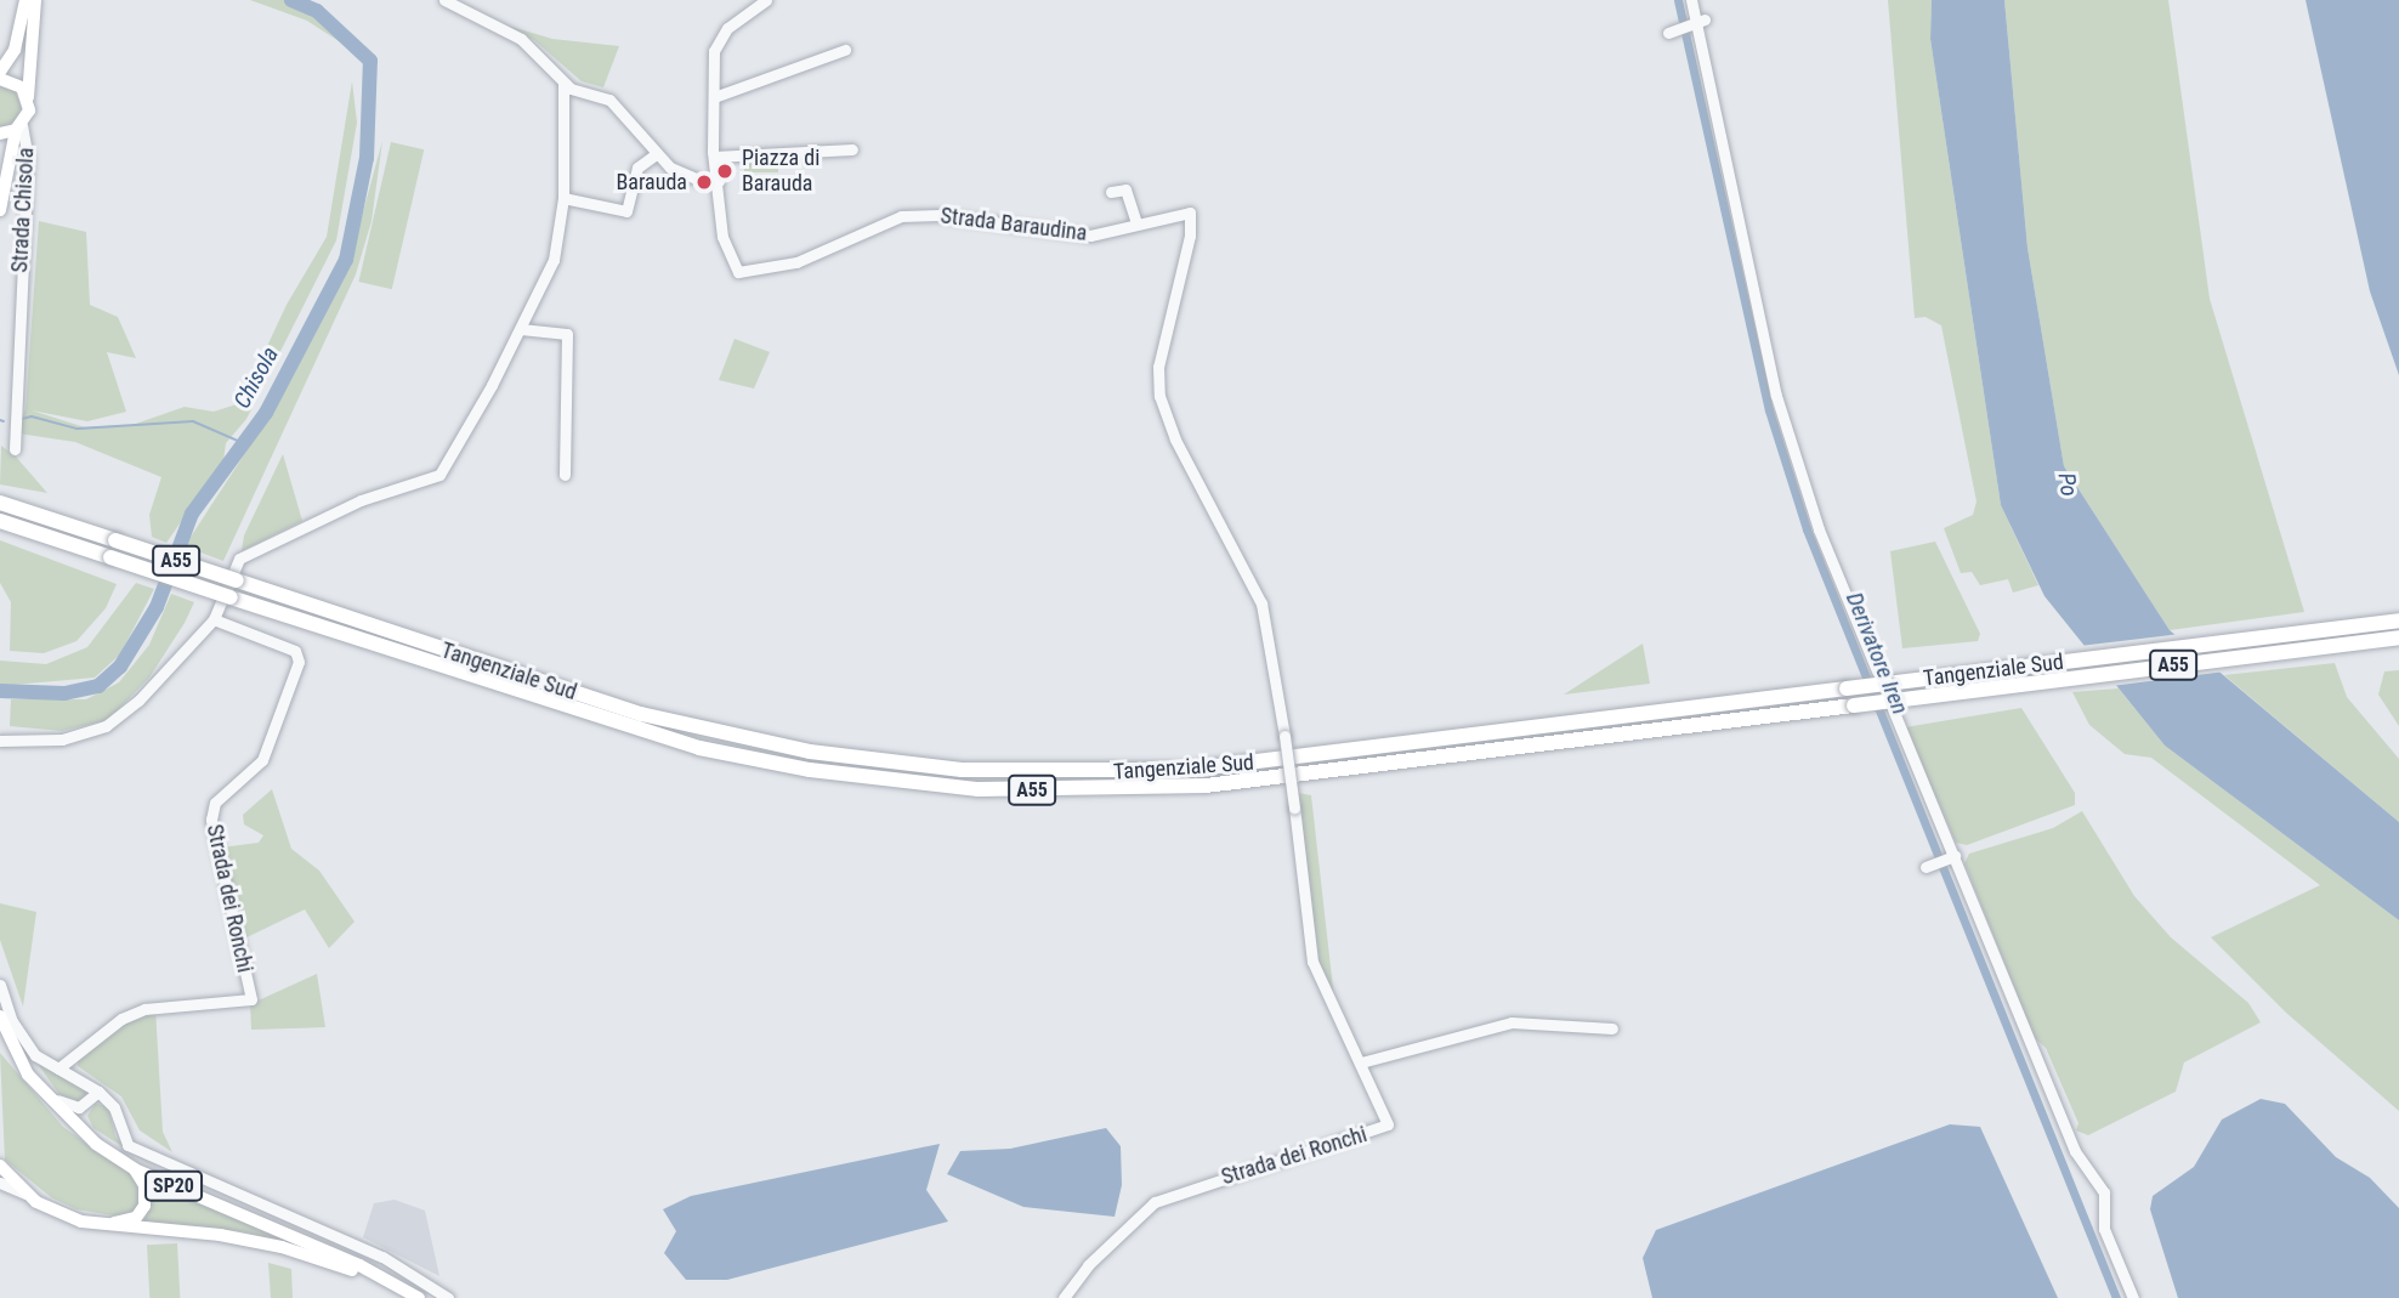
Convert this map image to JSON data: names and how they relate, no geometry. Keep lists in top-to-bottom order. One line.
{"streets":{"highway":["A55","Tangenziale Sud"],"main road":["SP20"],"street":["Strada Chisola","Strada Baraudina","Strada dei Ronchi"]},"crossings":[["Strada Baraudina","Strada dei Ronchi"]],"water":["Chisola","Po","Derivatore Iren"],"places":["Piazza di Barauda","Barauda"]}
